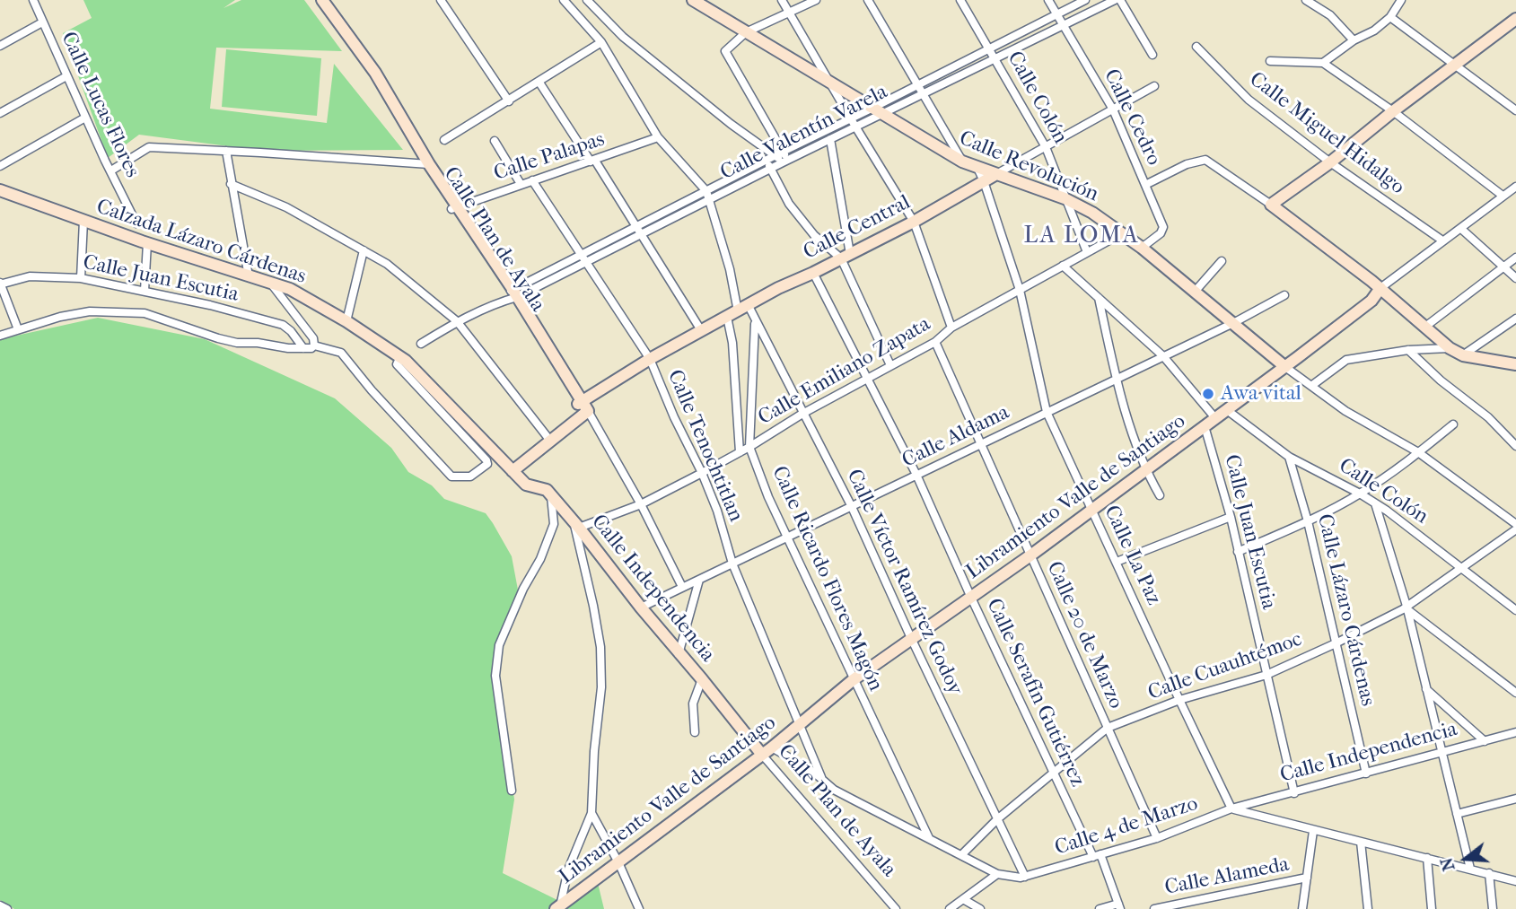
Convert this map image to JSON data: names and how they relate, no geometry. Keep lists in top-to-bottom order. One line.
{"streets":{"street":["Calle Colón","Calle Lucas Flores","Calle Cedro","Calle Valentín Varela","Calle Miguel Hidalgo","Calle Palapas","Calle Revolución","Calle Central","Calle Plan de Ayala","Calzada Lázaro Cárdenas","Calle Juan Escutia","Calle Emiliano Zapata","Calle Aldama","Calle Tenochtitlan","Libramiento Valle de Santiago","Calle La Paz","Calle Ricardo Flores Magón","Calle Víctor Ramírez Godoy","Calle Independencia","Calle Lázaro Cárdenas","Calle 20 de Marzo","Calle Cuauhtémoc","Calle Serafín Gutiérrez","Calle 4 de Marzo","Calle Alameda"]},"crossings":[["Calle Colón","Calle Valentín Varela"],["Calle Colón","Calle Revolución"],["Calle Colón","Calle Central"],["Calle Colón","Calle Emiliano Zapata"],["Calle Colón","Libramiento Valle de Santiago"],["Calle Colón","Calle Lázaro Cárdenas"],["Calle Colón","Calle Cuauhtémoc"],["Calle Cedro","Calle Valentín Varela"],["Calle Cedro","Calle Revolución"],["Calle Cedro","Calle Central"],["Calle Valentín Varela","Calle Revolución"],["Calle Valentín Varela","Calle Plan de Ayala"],["Calle Valentín Varela","Calle Tenochtitlan"],["Calle Valentín Varela","Calle Víctor Ramírez Godoy"],["Calle Palapas","Calle Plan de Ayala"],["Calle Palapas","Calle Tenochtitlan"],["Calle Revolución","Calle Central"],["Calle Revolución","Calle Emiliano Zapata"],["Calle Revolución","Calle Aldama"],["Calle Revolución","Libramiento Valle de Santiago"],["Calle Revolución","Calle La Paz"],["Calle Central","Calle Plan de Ayala"],["Calle Central","Calzada Lázaro Cárdenas"],["Calle Central","Calle Tenochtitlan"],["Calle Central","Calle La Paz"],["Calle Central","Calle Víctor Ramírez Godoy"],["Calle Central","Calle Serafín Gutiérrez"],["Calle Plan de Ayala","Calle Emiliano Zapata"],["Calle Plan de Ayala","Calle Aldama"],["Calle Plan de Ayala","Libramiento Valle de Santiago"],["Calle Plan de Ayala","Calle Independencia"],["Calle Plan de Ayala","Calle 4 de Marzo"],["Calzada Lázaro Cárdenas","Calle Emiliano Zapata"],["Calzada Lázaro Cárdenas","Calle Independencia"],["Calle Juan Escutia","Libramiento Valle de Santiago"],["Calle Juan Escutia","Calle Independencia"],["Calle Juan Escutia","Calle Cuauhtémoc"],["Calle Emiliano Zapata","Calle Tenochtitlan"],["Calle Emiliano Zapata","Calle La Paz"],["Calle Emiliano Zapata","Calle Ricardo Flores Magón"],["Calle Emiliano Zapata","Calle Víctor Ramírez Godoy"],["Calle Emiliano Zapata","Calle Independencia"],["Calle Emiliano Zapata","Calle 20 de Marzo"],["Calle Emiliano Zapata","Calle Serafín Gutiérrez"],["Calle Aldama","Calle Tenochtitlan"],["Calle Aldama","Calle La Paz"],["Calle Aldama","Calle Ricardo Flores Magón"],["Calle Aldama","Calle Víctor Ramírez Godoy"],["Calle Aldama","Calle Independencia"],["Calle Aldama","Calle 20 de Marzo"],["Calle Aldama","Calle Serafín Gutiérrez"],["Calle Tenochtitlan","Libramiento Valle de Santiago"],["Calle Tenochtitlan","Calle 4 de Marzo"],["Libramiento Valle de Santiago","Calle La Paz"],["Libramiento Valle de Santiago","Calle Ricardo Flores Magón"],["Libramiento Valle de Santiago","Calle Víctor Ramírez Godoy"],["Libramiento Valle de Santiago","Calle 20 de Marzo"],["Libramiento Valle de Santiago","Calle Serafín Gutiérrez"],["Libramiento Valle de Santiago","Calle 4 de Marzo"],["Calle La Paz","Calle Independencia"],["Calle La Paz","Calle Cuauhtémoc"],["Calle La Paz","Calle 4 de Marzo"],["Calle Ricardo Flores Magón","Calle Víctor Ramírez Godoy"],["Calle Ricardo Flores Magón","Calle 4 de Marzo"],["Calle Víctor Ramírez Godoy","Calle Cuauhtémoc"],["Calle Víctor Ramírez Godoy","Calle 4 de Marzo"],["Calle Independencia","Calle Lázaro Cárdenas"],["Calle Independencia","Calle 4 de Marzo"],["Calle Lázaro Cárdenas","Calle Cuauhtémoc"],["Calle 20 de Marzo","Calle Cuauhtémoc"],["Calle 20 de Marzo","Calle 4 de Marzo"],["Calle Cuauhtémoc","Calle Serafín Gutiérrez"],["Calle Cuauhtémoc","Calle 4 de Marzo"],["Calle Serafín Gutiérrez","Calle 4 de Marzo"]],"districts":["LA LOMA"],"places":["Awa vital"],"north":"left"}
